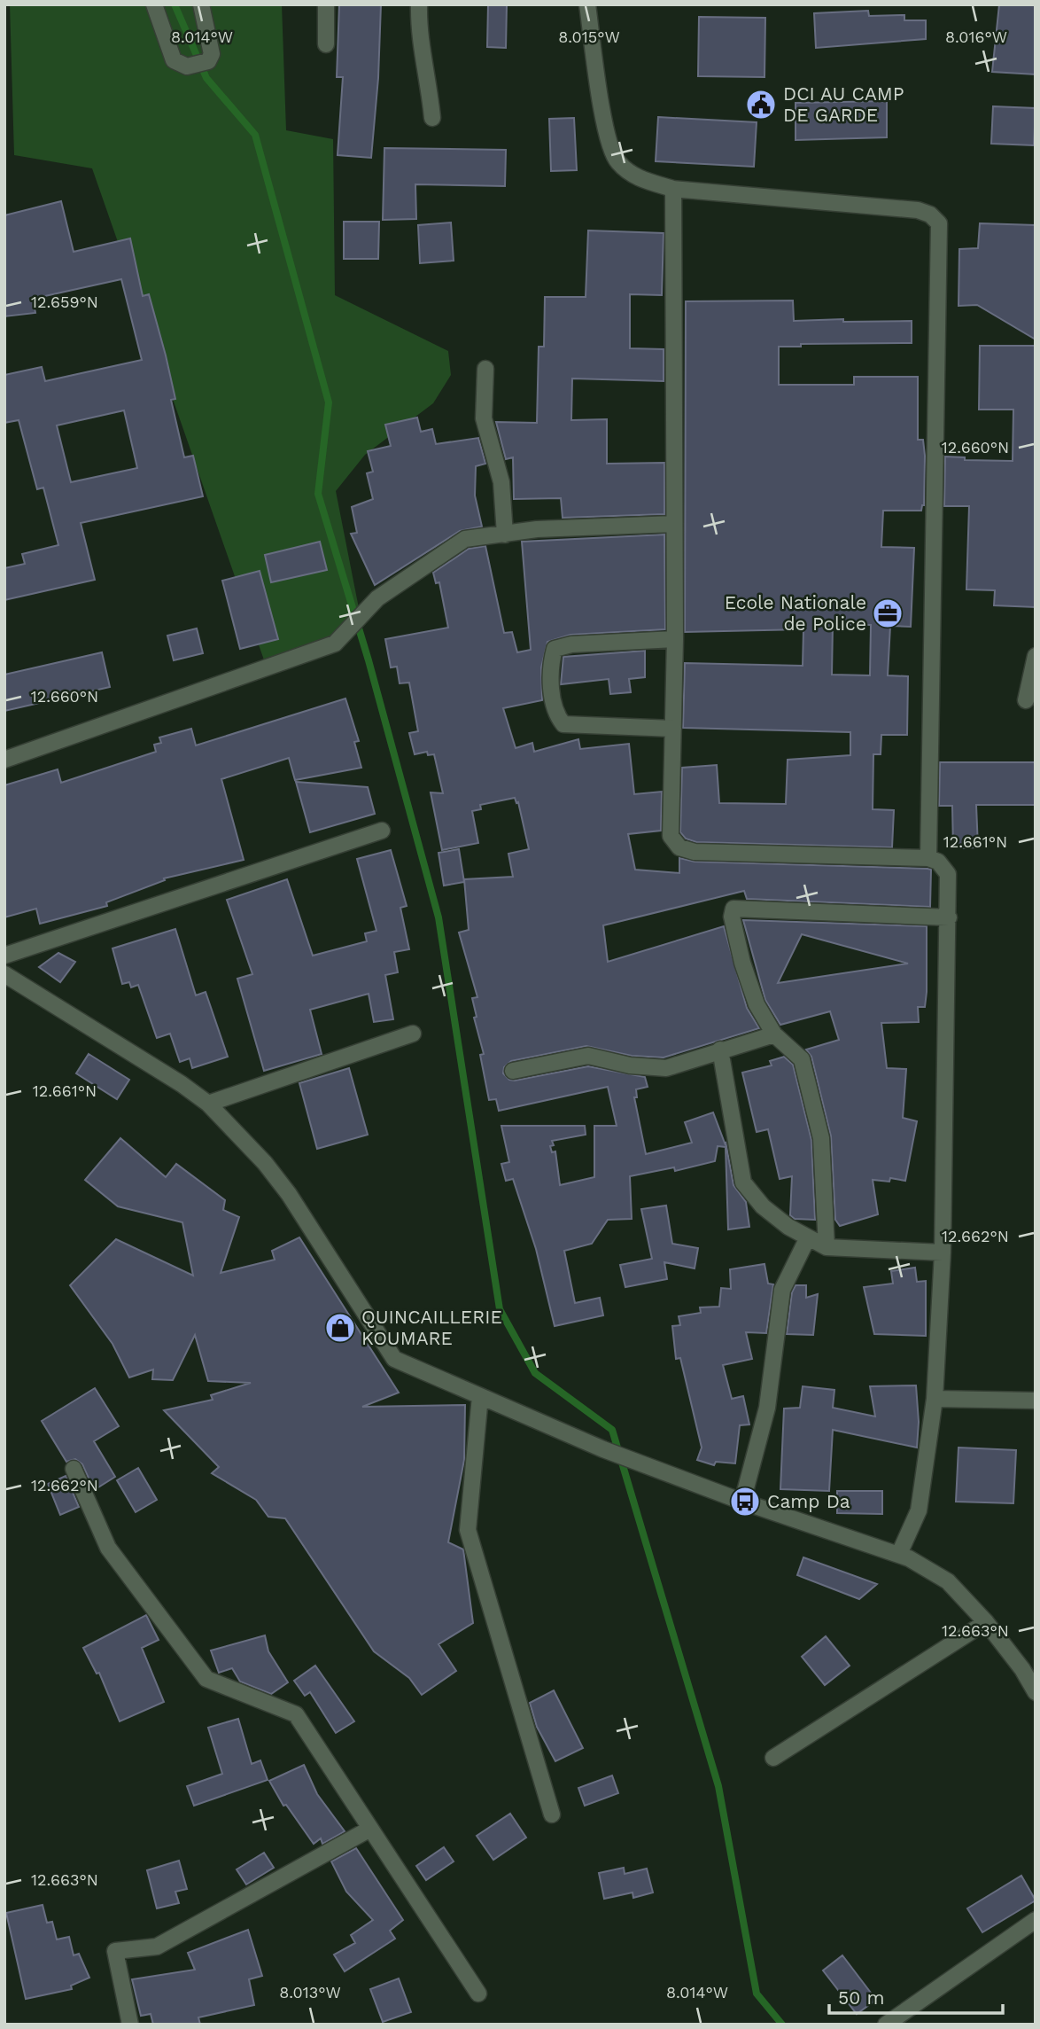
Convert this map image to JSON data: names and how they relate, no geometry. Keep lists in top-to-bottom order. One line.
{"places":{"public building":["DCI AU CAMP DE GARDE"],"office":["Ecole Nationale de Police"],"shop":["QUINCAILLERIE KOUMARE"],"bus stop":["Camp Da"]},"scale_bar":"50 m","coordinates":["8.014°W","8.015°W","8.016°W","12.659°N","12.660°N","12.661°N","12.662°N","12.663°N","8.013°W"]}
